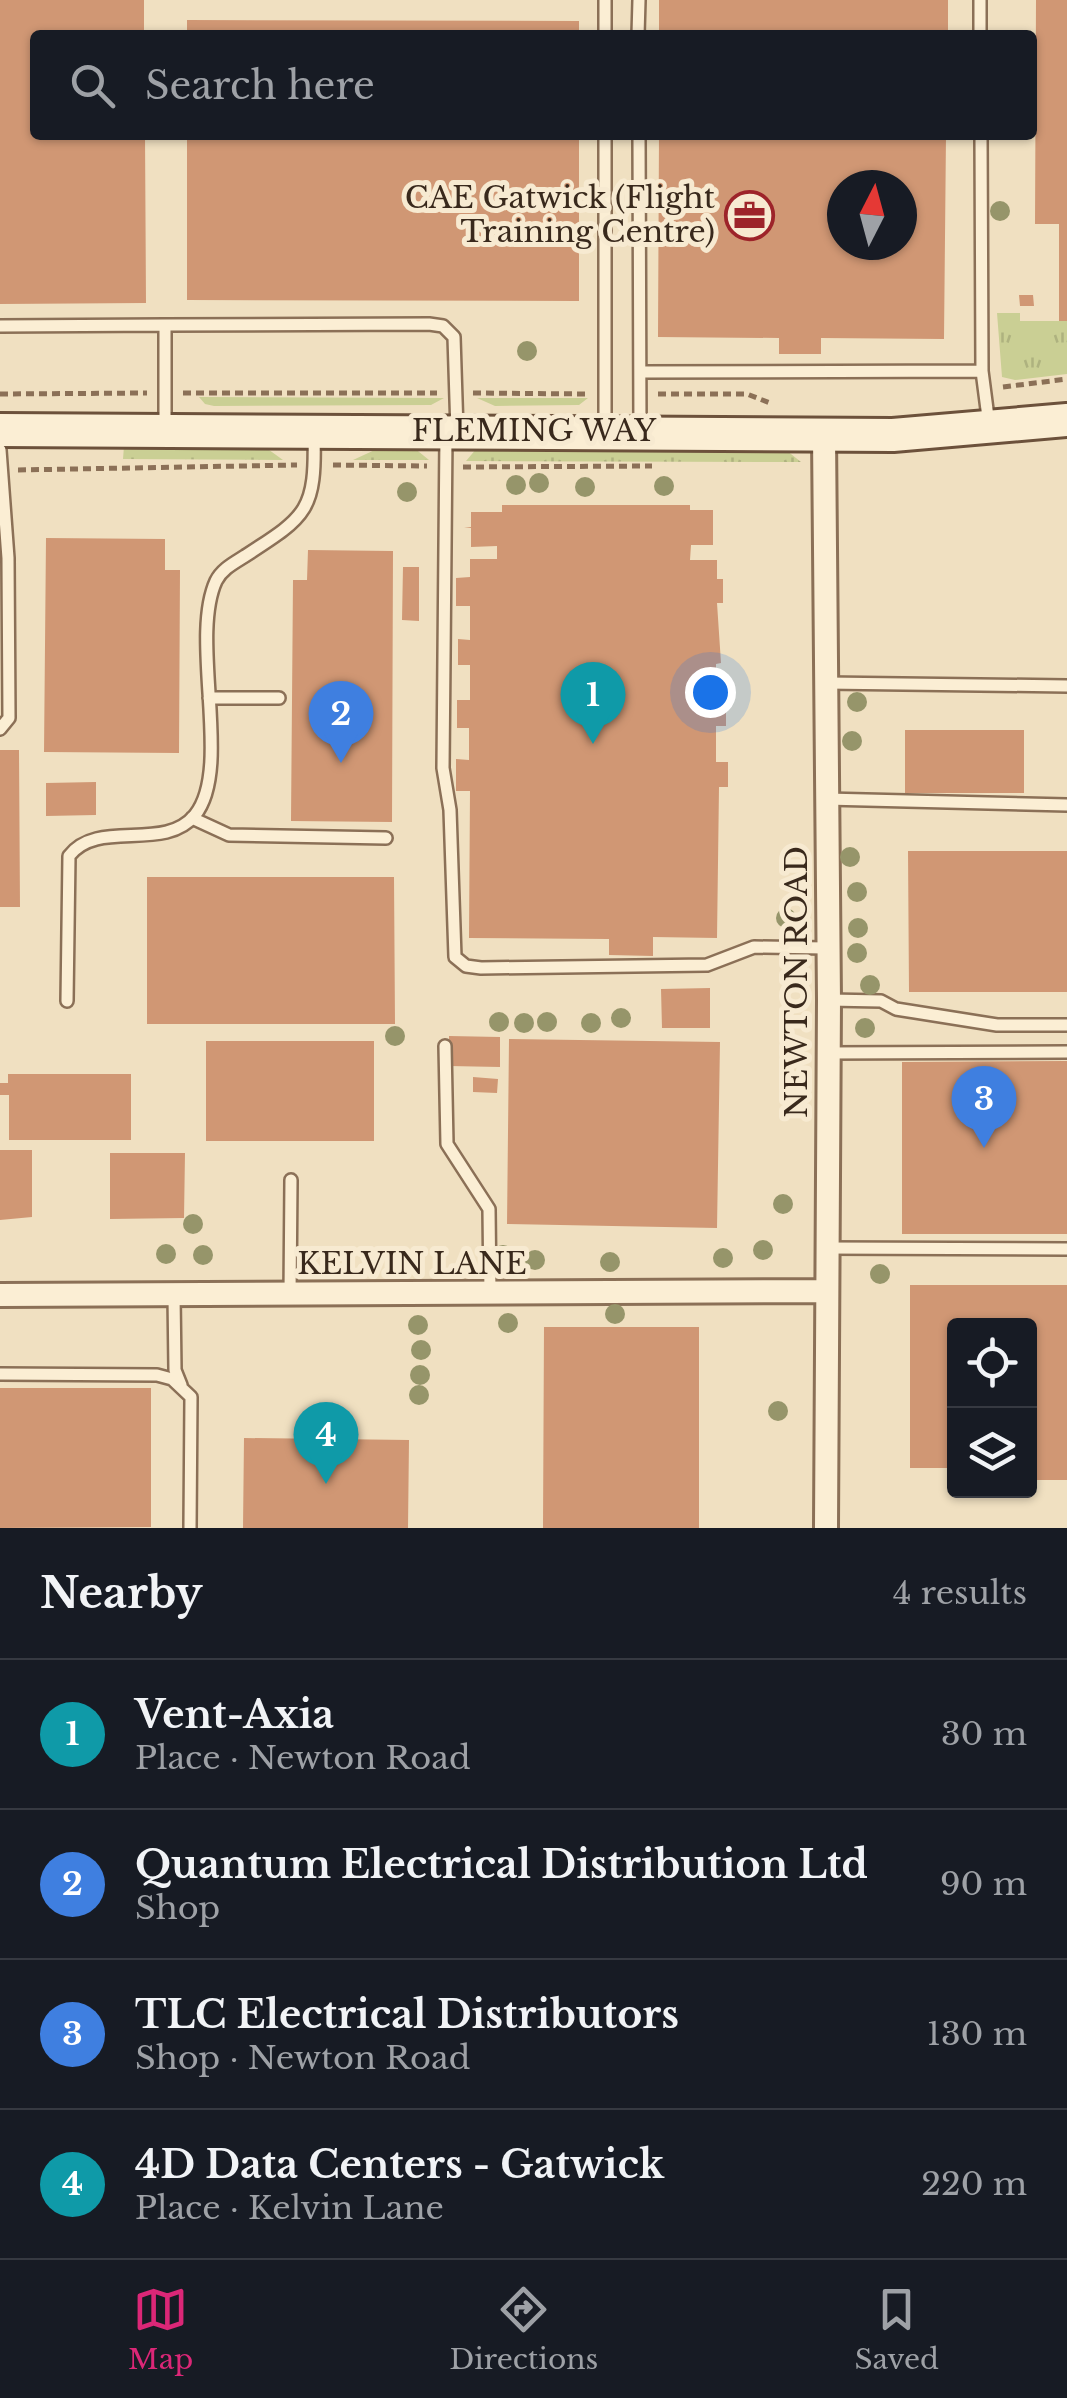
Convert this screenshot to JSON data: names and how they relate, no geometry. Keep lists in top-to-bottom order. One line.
{"streets":{"street":["FLEMING WAY","NEWTON ROAD","KELVIN LANE"]},"crossings":[["FLEMING WAY","NEWTON ROAD"],["NEWTON ROAD","KELVIN LANE"]],"places":{"office":["CAE Gatwick (Flight Training Centre)"]},"north":"top","page":{"search":"Search here","pins":["1","2","3","4"],"heading":["Nearby","4 results"],"list":[{"mark":"1","name":"Vent-Axia","note":"Place · Newton Road","value":"30 m"},{"mark":"2","name":"Quantum Electrical Distribution Ltd","note":"Shop","value":"90 m"},{"mark":"3","name":"TLC Electrical Distributors","note":"Shop · Newton Road","value":"130 m"},{"mark":"4","name":"4D Data Centers - Gatwick","note":"Place · Kelvin Lane","value":"220 m"}],"nav":["Map","Directions","Saved"]}}
